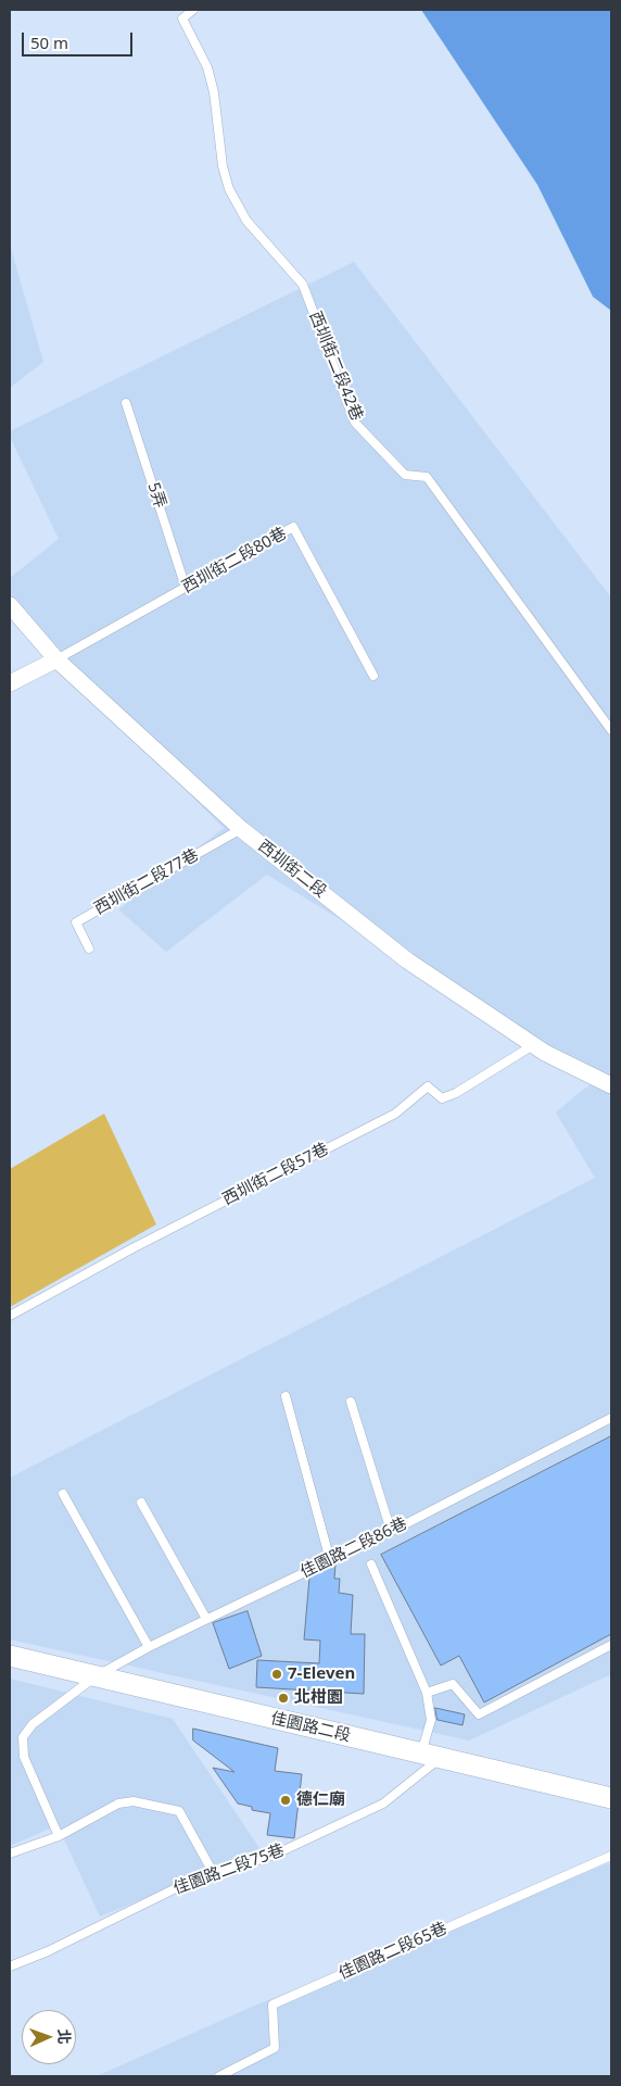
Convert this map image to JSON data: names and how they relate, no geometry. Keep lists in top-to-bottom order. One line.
{"streets":{"street":["西圳街二段","佳園路二段"],"lane":["西圳街二段42巷","5弄","西圳街二段80巷","西圳街二段77巷","西圳街二段57巷","佳園路二段86巷","佳園路二段75巷","佳園路二段65巷"]},"crossings":[["5弄","西圳街二段80巷"],["西圳街二段80巷","西圳街二段"],["西圳街二段","西圳街二段77巷"],["西圳街二段","西圳街二段57巷"],["佳園路二段86巷","佳園路二段"],["佳園路二段","佳園路二段75巷"]],"places":["7-Eleven","北柑園","德仁廟"],"scale_bar":"50 m","north":"right"}
